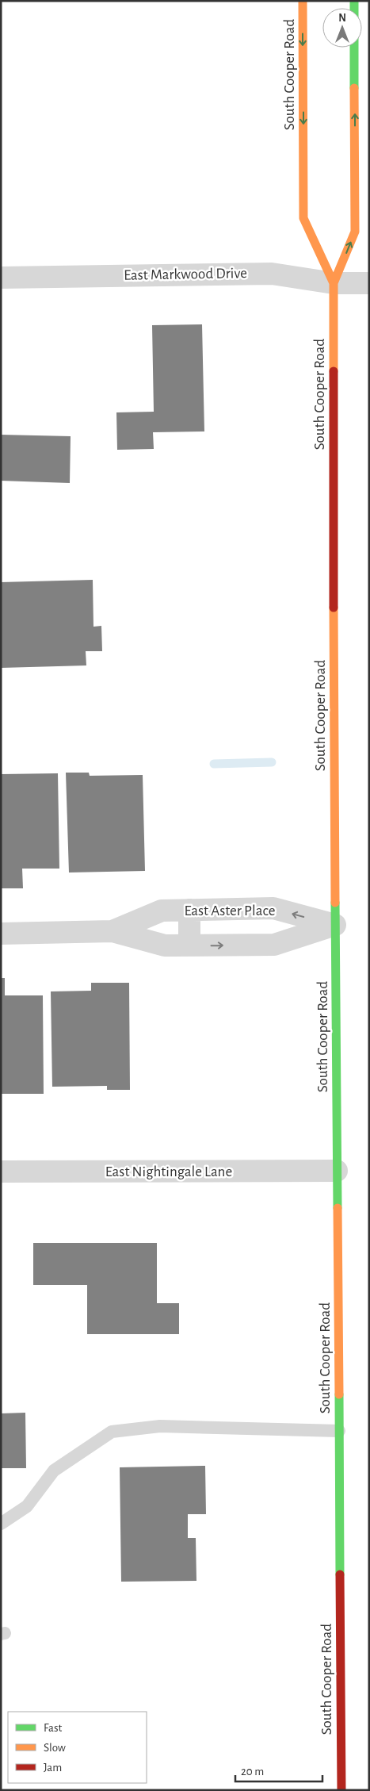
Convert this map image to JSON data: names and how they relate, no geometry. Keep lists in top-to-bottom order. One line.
{"streets":{"main road":["South Cooper Road"],"street":["East Markwood Drive","East Aster Place","East Nightingale Lane"]},"crossings":[["South Cooper Road","East Markwood Drive"],["South Cooper Road","East Aster Place"],["South Cooper Road","East Nightingale Lane"]],"legend":["Fast","Slow","Jam"],"scale_bar":"20 m","north":"top"}
